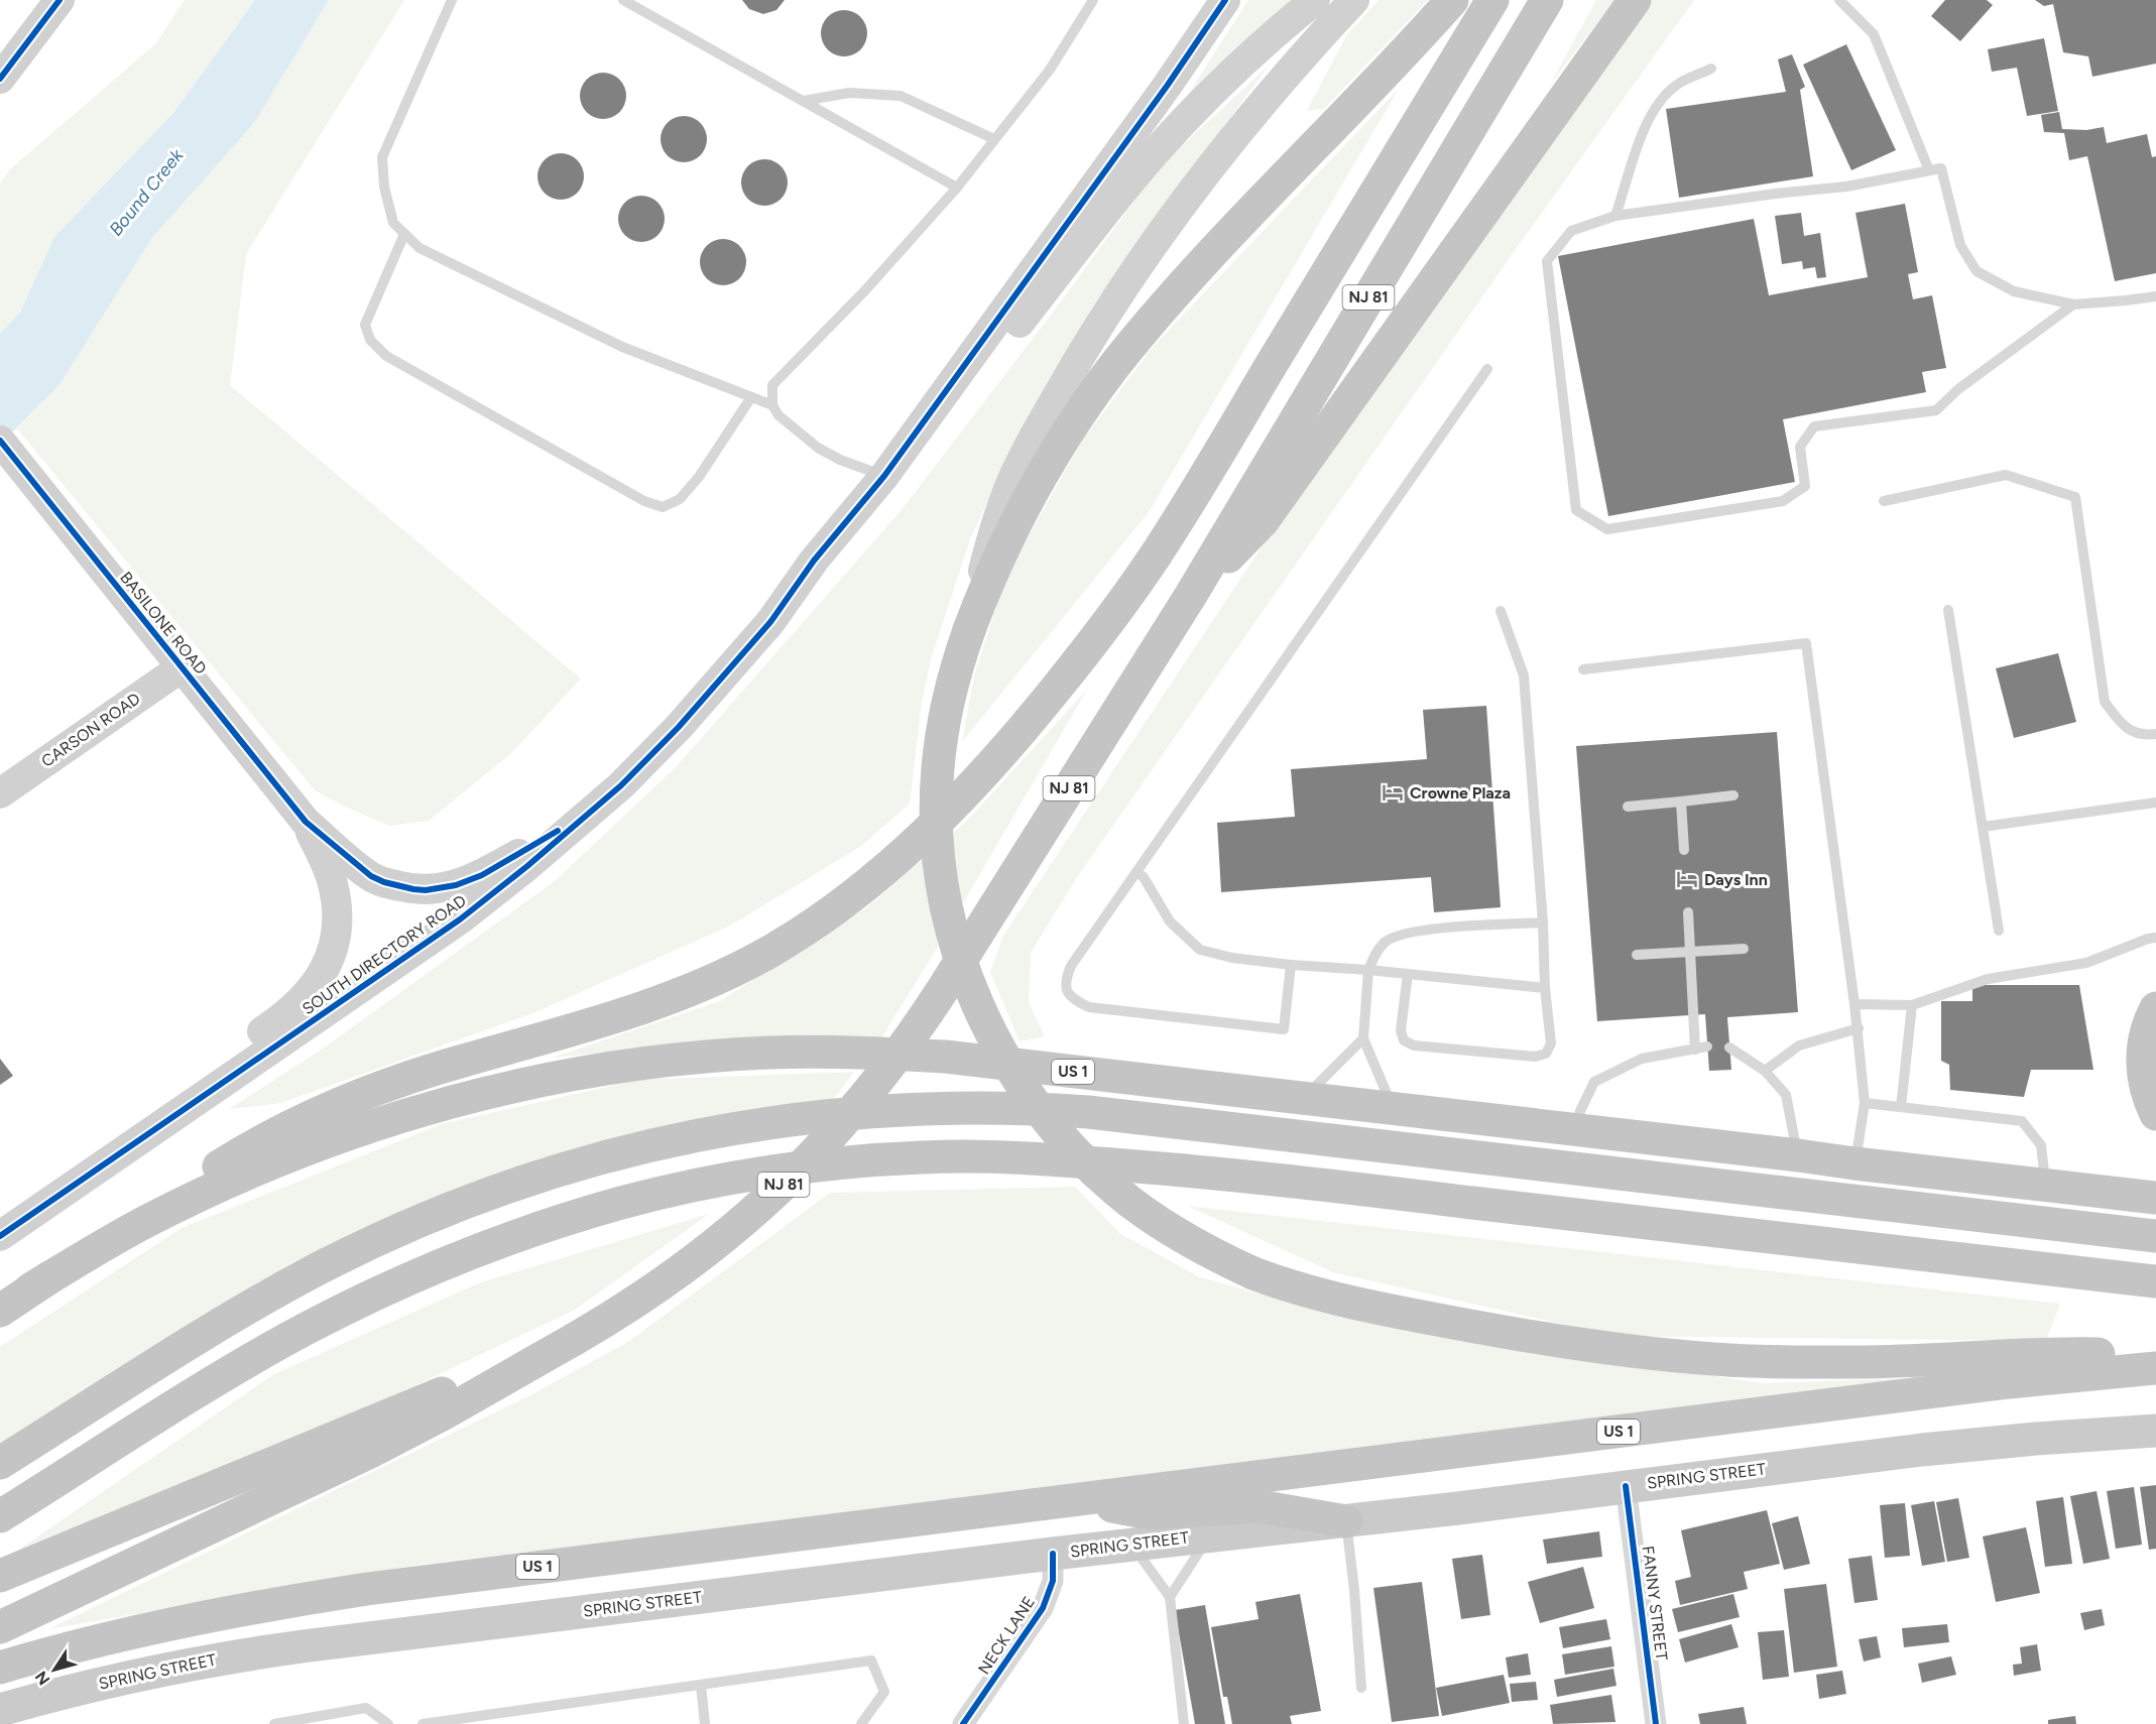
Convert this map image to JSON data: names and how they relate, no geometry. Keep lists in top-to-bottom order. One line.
{"streets":{"highway":["NJ 81","US 1"],"main road":["SPRING STREET"],"street":["BASILONE ROAD","CARSON ROAD","SOUTH DIRECTORY ROAD","FANNY STREET","NECK LANE"]},"crossings":[["BASILONE ROAD","CARSON ROAD"],["SPRING STREET","FANNY STREET"],["SPRING STREET","NECK LANE"]],"water":["Bound Creek"],"places":{"hotel":["Crowne Plaza","Days Inn"]},"north":"bottom left"}
